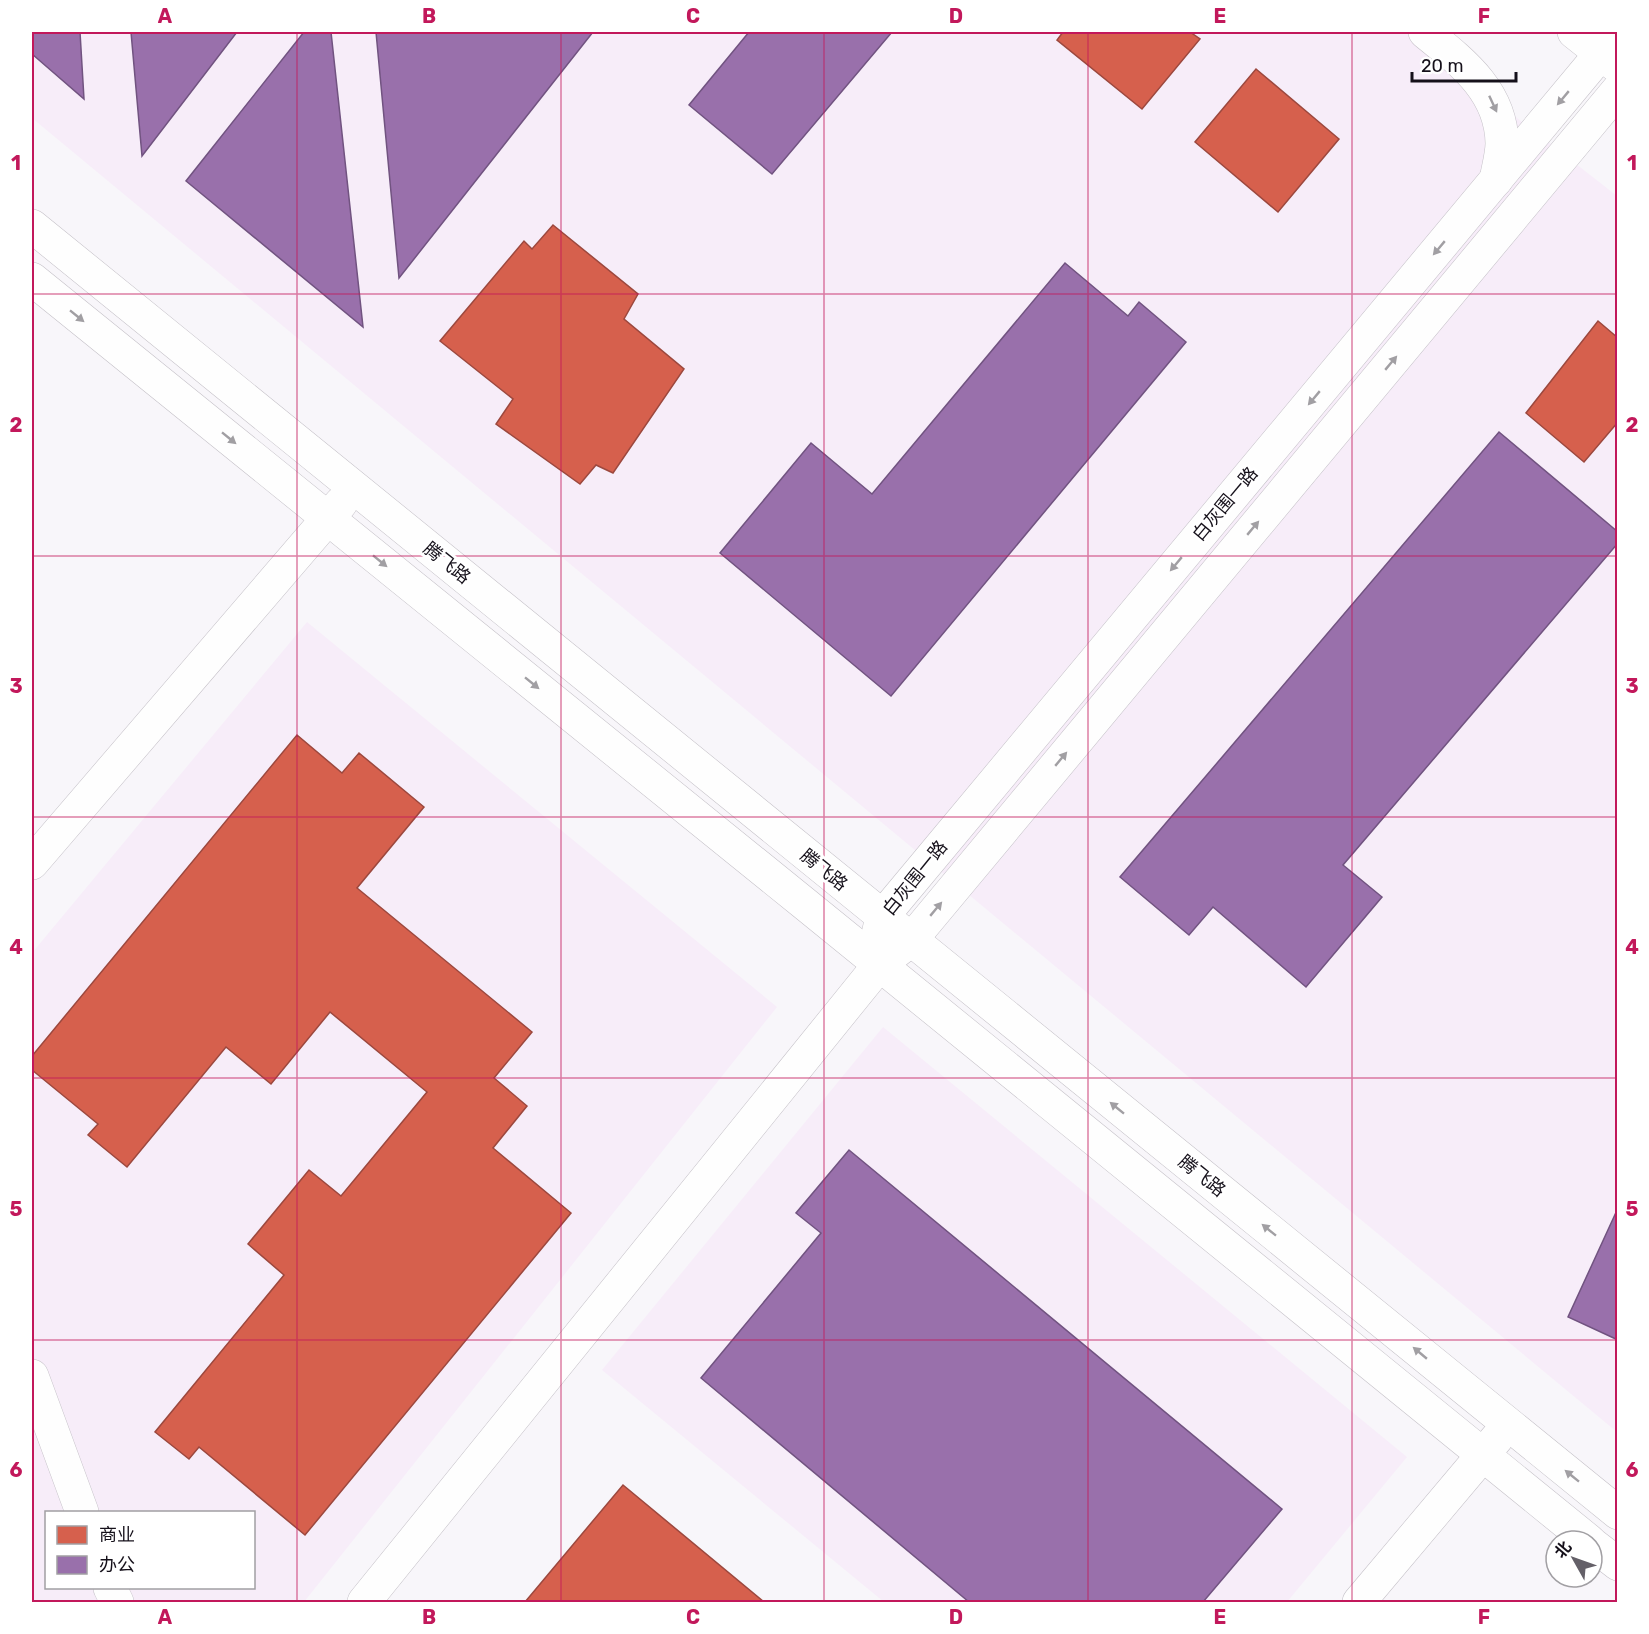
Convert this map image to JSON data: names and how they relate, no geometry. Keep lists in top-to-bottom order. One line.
{"streets":{"street":["白灰围一路","腾飞路"]},"crossings":[["白灰围一路","腾飞路"]],"legend":["商业","办公"],"scale_bar":"20 m","north":"top left","grid":{"columns":["A","B","C","D","E","F"],"rows":["1","2","3","4","5","6"]}}
